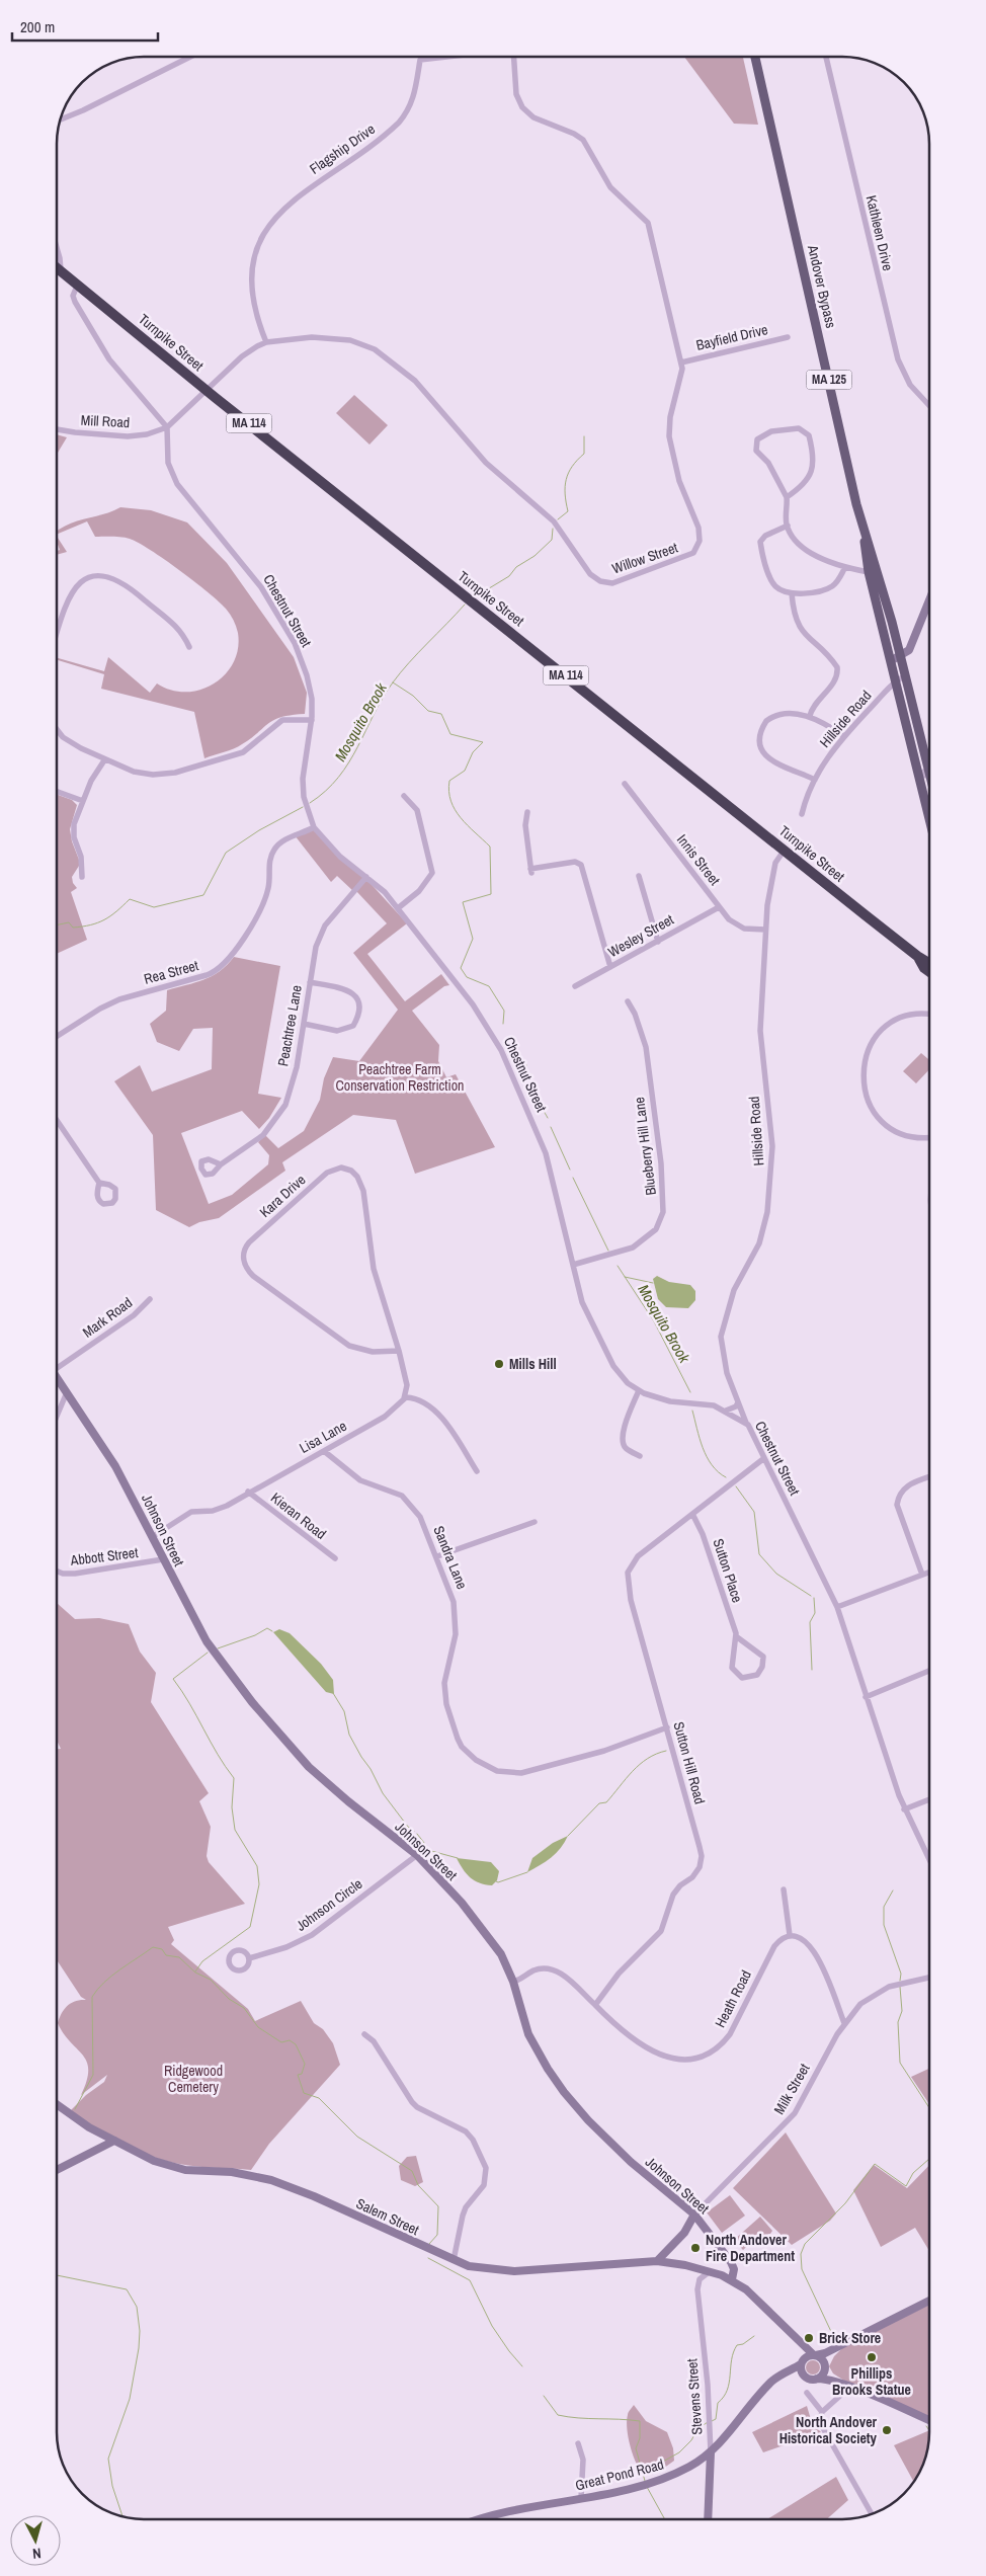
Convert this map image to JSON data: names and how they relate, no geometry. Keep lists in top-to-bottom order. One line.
{"streets":{"highway":["Turnpike Street","MA 114"],"main road":["Andover Bypass","MA 125"],"street":["Flagship Drive","Kathleen Drive","Bayfield Drive","Mill Road","Willow Street","Chestnut Street","Hillside Road","Innis Street","Wesley Street","Rea Street","Peachtree Lane","Blueberry Hill Lane","Kara Drive","Mark Road","Lisa Lane","Kieran Road","Johnson Street","Abbott Street","Sandra Lane","Sutton Place","Sutton Hill Road","Johnson Circle","Heath Road","Milk Street","Salem Street","Stevens Street","Great Pond Road"]},"crossings":[["Flagship Drive","Willow Street"],["Andover Bypass","Hillside Road"],["Bayfield Drive","Willow Street"],["Turnpike Street","Mill Road"],["Turnpike Street","Willow Street"],["Turnpike Street","Hillside Road"],["Mill Road","Willow Street"],["Mill Road","Chestnut Street"],["Chestnut Street","Hillside Road"],["Chestnut Street","Rea Street"],["Chestnut Street","Peachtree Lane"],["Chestnut Street","Blueberry Hill Lane"],["Chestnut Street","Sutton Hill Road"],["Hillside Road","Innis Street"],["Innis Street","Wesley Street"],["Kara Drive","Lisa Lane"],["Lisa Lane","Kieran Road"],["Lisa Lane","Johnson Street"],["Lisa Lane","Sandra Lane"],["Johnson Street","Abbott Street"],["Johnson Street","Johnson Circle"],["Johnson Street","Milk Street"],["Johnson Street","Salem Street"],["Sandra Lane","Sutton Hill Road"],["Sutton Place","Sutton Hill Road"],["Sutton Hill Road","Heath Road"],["Milk Street","Salem Street"],["Salem Street","Stevens Street"],["Stevens Street","Great Pond Road"]],"water":["Mosquito Brook"],"parks":["Peachtree Farm Conservation Restriction","Ridgewood Cemetery"],"places":["Mills Hill","North Andover Fire Department","Brick Store","Phillips Brooks Statue","North Andover Historical Society"],"scale_bar":"200 m","north":"bottom"}
